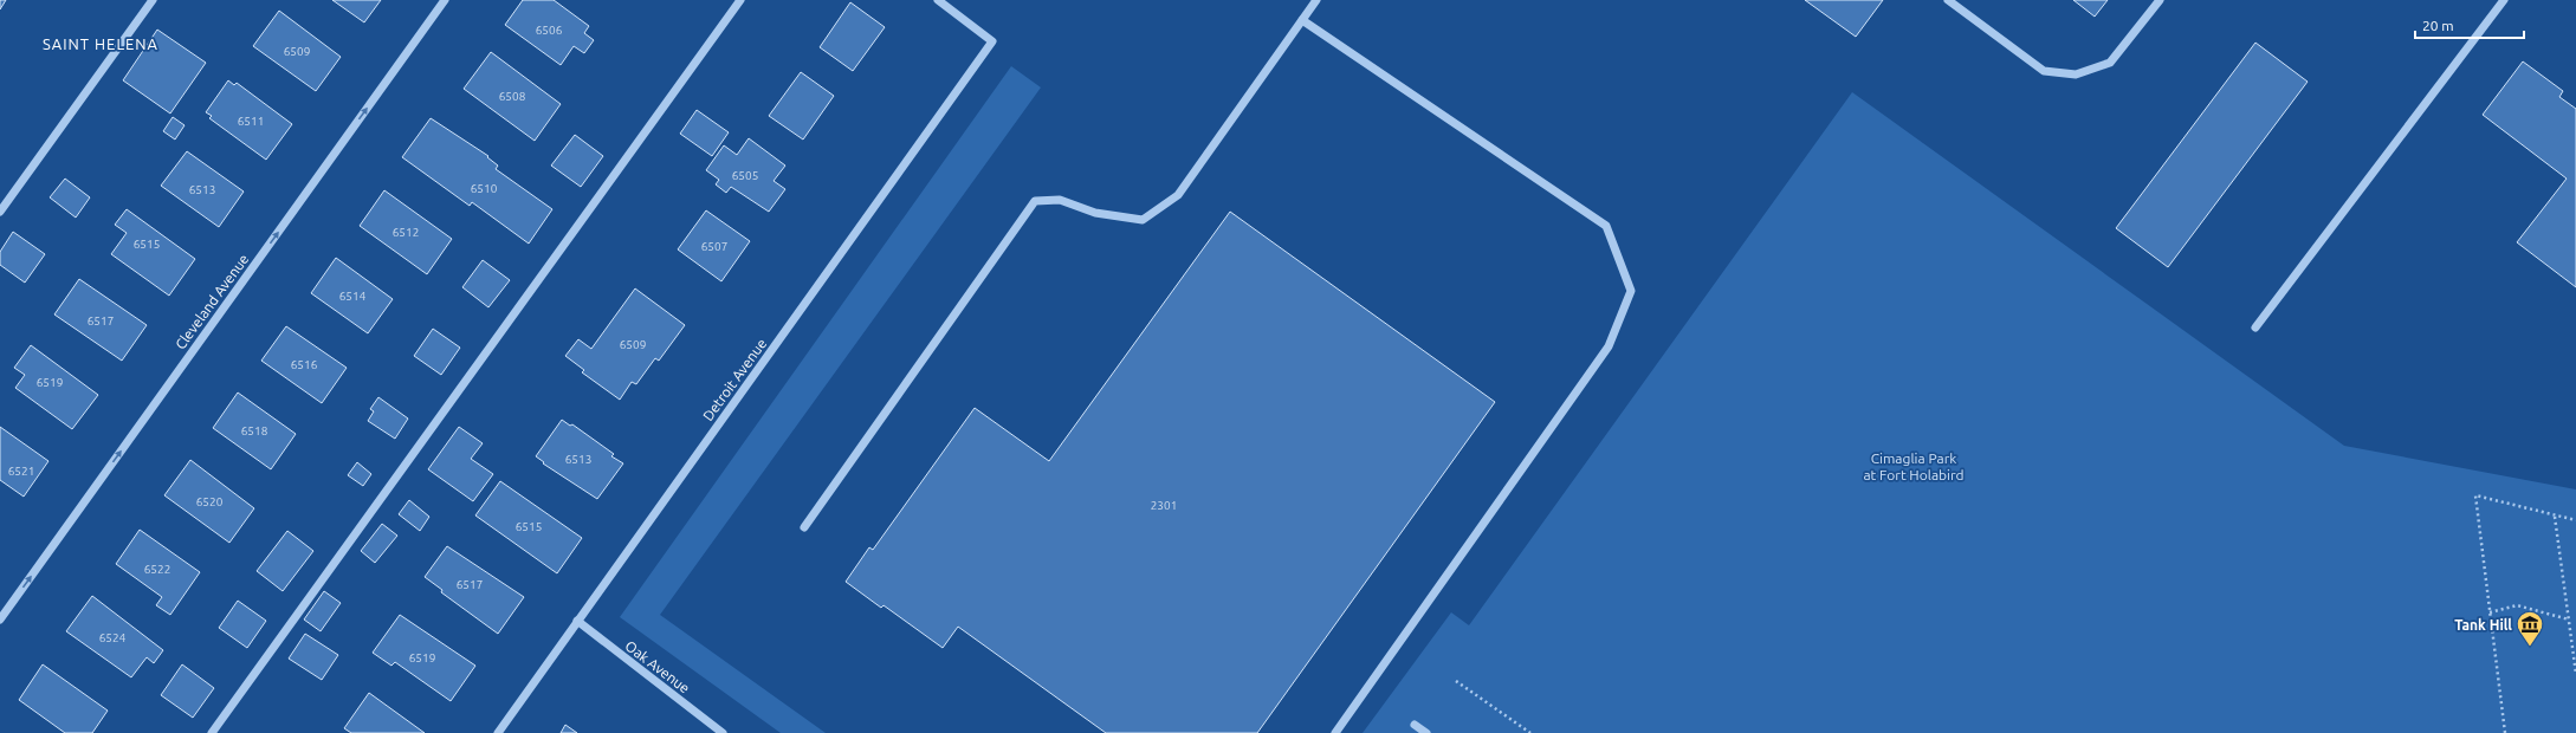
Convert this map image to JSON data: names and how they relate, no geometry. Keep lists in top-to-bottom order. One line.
{"streets":{"street":["Cleveland Avenue","Detroit Avenue","Oak Avenue"]},"crossings":[["Detroit Avenue","Oak Avenue"]],"one_way":["Cleveland Avenue"],"districts":["SAINT HELENA"],"parks":["Cimaglia Park at Fort Holabird"],"places":{"museum":["Tank Hill"]},"house_numbers":["6506","6509","6508","6511","6505","6510","6513","6512","6515","6507","6514","6517","6509","6516","6519","6518","6513","6521","6520","2301","6515","6522","6517","6524","6519"],"scale_bar":"20 m"}
